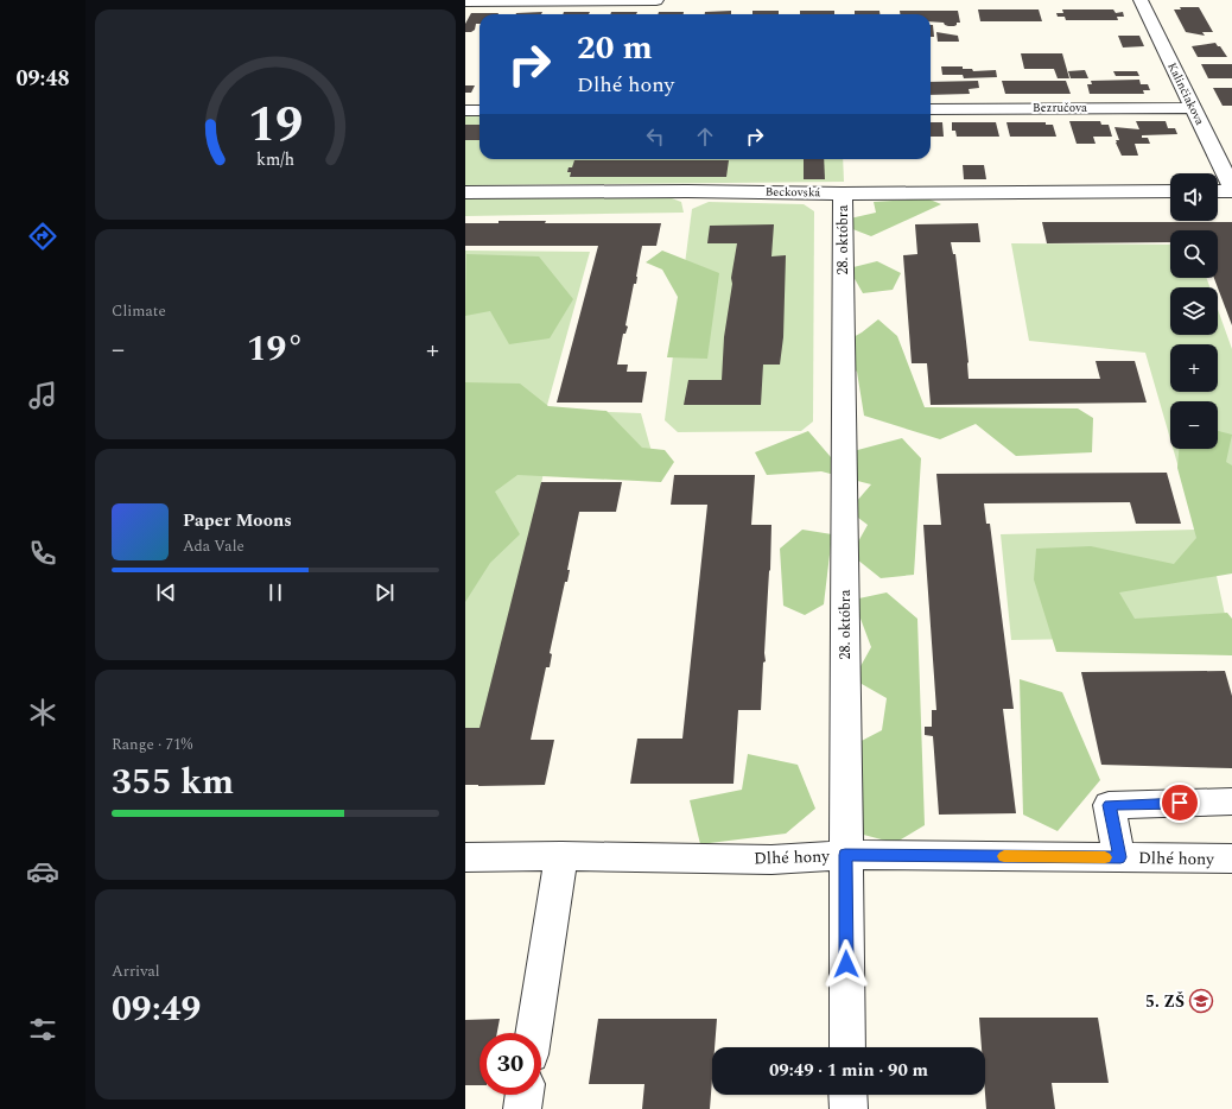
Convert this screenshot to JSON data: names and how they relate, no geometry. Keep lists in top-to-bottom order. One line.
{"streets":{"street":["Kalinčiakova","Bezručova","Beckovská","28. októbra","Dlhé hony"]},"crossings":[["Kalinčiakova","Bezručova"],["Beckovská","28. októbra"],["28. októbra","Dlhé hony"]],"places":{"school or university":["5. ZŠ"]},"page":{"tabs":"09:48","turn":["20 m","Dlhé hony"],"map_buttons":["+","−"],"tile":["Climate",["Range · 71%","355 km"],["Arrival","09:49"]],"heat":["−","19°","+"],"song":["Paper Moons","Ada Vale"],"limit":"30","trip":"09:49 · 1 min · 90 m","gauge":["19","km/h"]}}
